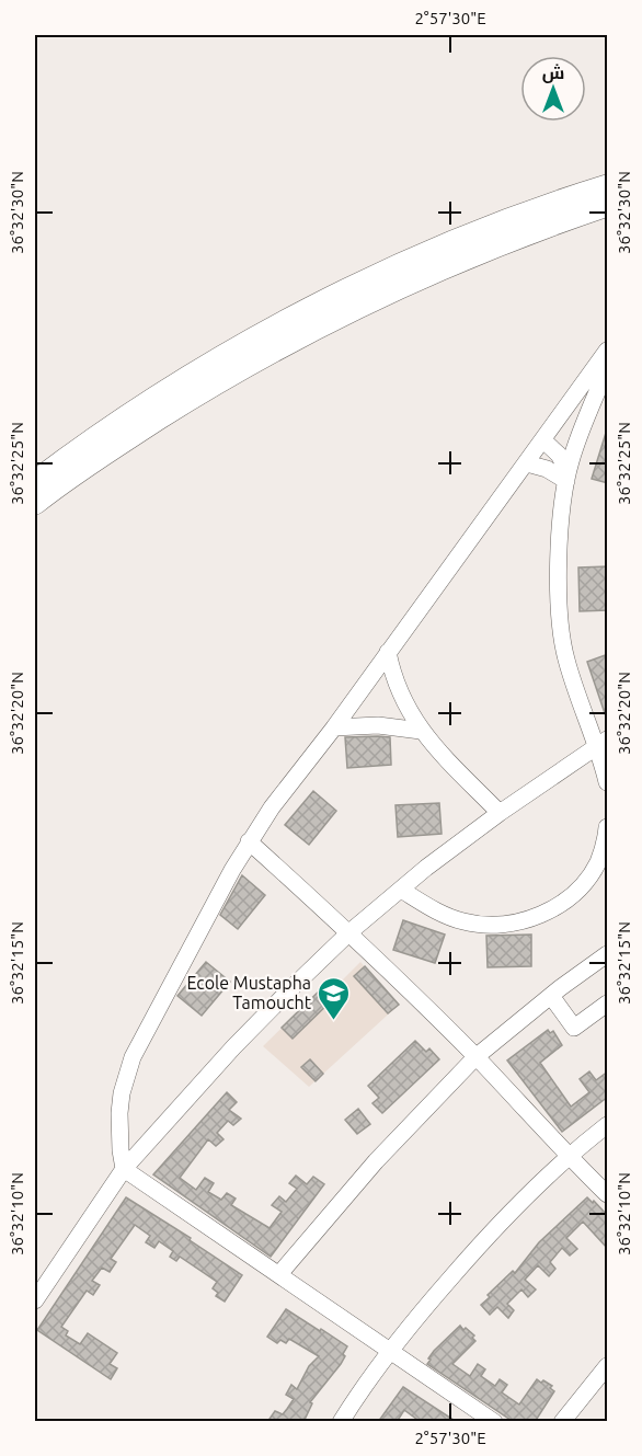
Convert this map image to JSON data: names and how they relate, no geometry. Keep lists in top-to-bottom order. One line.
{"places":{"school or university":["Ecole Mustapha Tamoucht"]},"north":"top","coordinates":["2°57'30\"E","36°32'30\"N","36°32'25\"N","36°32'20\"N","36°32'15\"N","36°32'10\"N"]}
